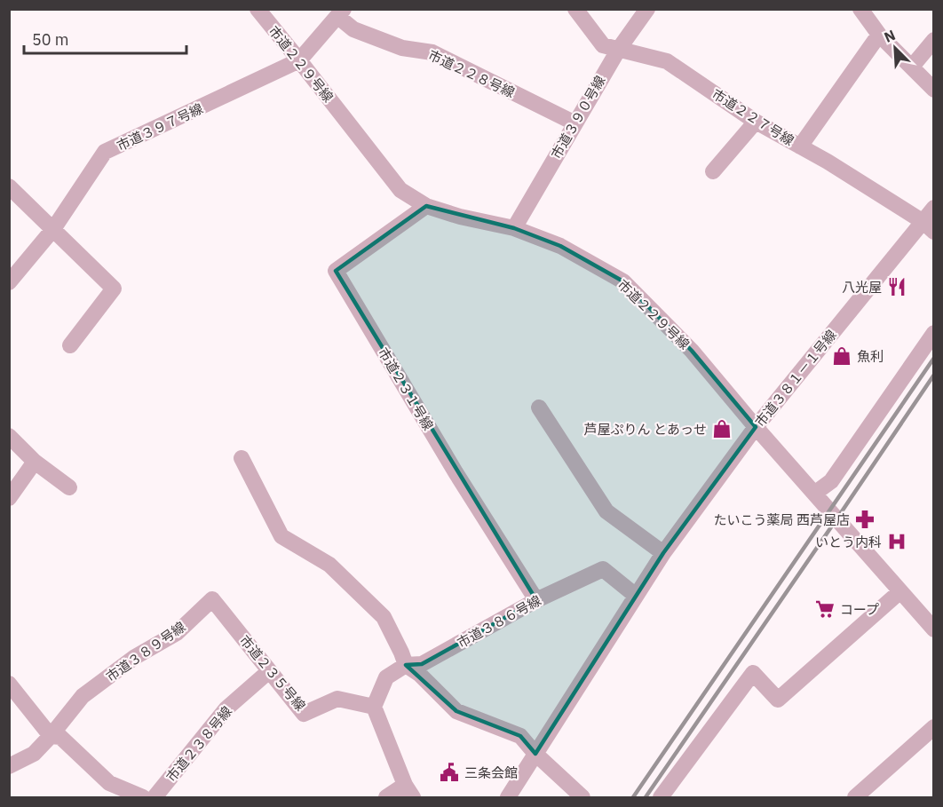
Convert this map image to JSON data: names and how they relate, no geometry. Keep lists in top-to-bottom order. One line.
{"streets":{"street":["市道２２９号線","市道２２８号線","市道３９０号線","市道２２７号線","市道３９７号線","市道３８１－１号線","市道２３１号線","市道３８６号線","市道３８９号線","市道２３５号線","市道２３８号線"]},"crossings":[["市道２２９号線","市道３９０号線"],["市道２２９号線","市道３９７号線"],["市道２２９号線","市道３８１－１号線"],["市道２２９号線","市道２３１号線"],["市道２２８号線","市道３９０号線"],["市道２２８号線","市道３９７号線"],["市道３９０号線","市道２２７号線"],["市道２２７号線","市道３８１－１号線"],["市道３８１－１号線","市道３８６号線"],["市道２３１号線","市道３８６号線"],["市道３８６号線","市道２３５号線"],["市道３８９号線","市道２３５号線"],["市道２３５号線","市道２３８号線"]],"places":{"restaurant":["八光屋"],"shop":["魚利","芦屋ぷりん とあっせ"],"pharmacy":["たいこう薬局 西芦屋店"],"hospital":["いとう内科"],"supermarket":["コープ"],"public building":["三条会館"]},"scale_bar":"50 m","north":"top left"}
